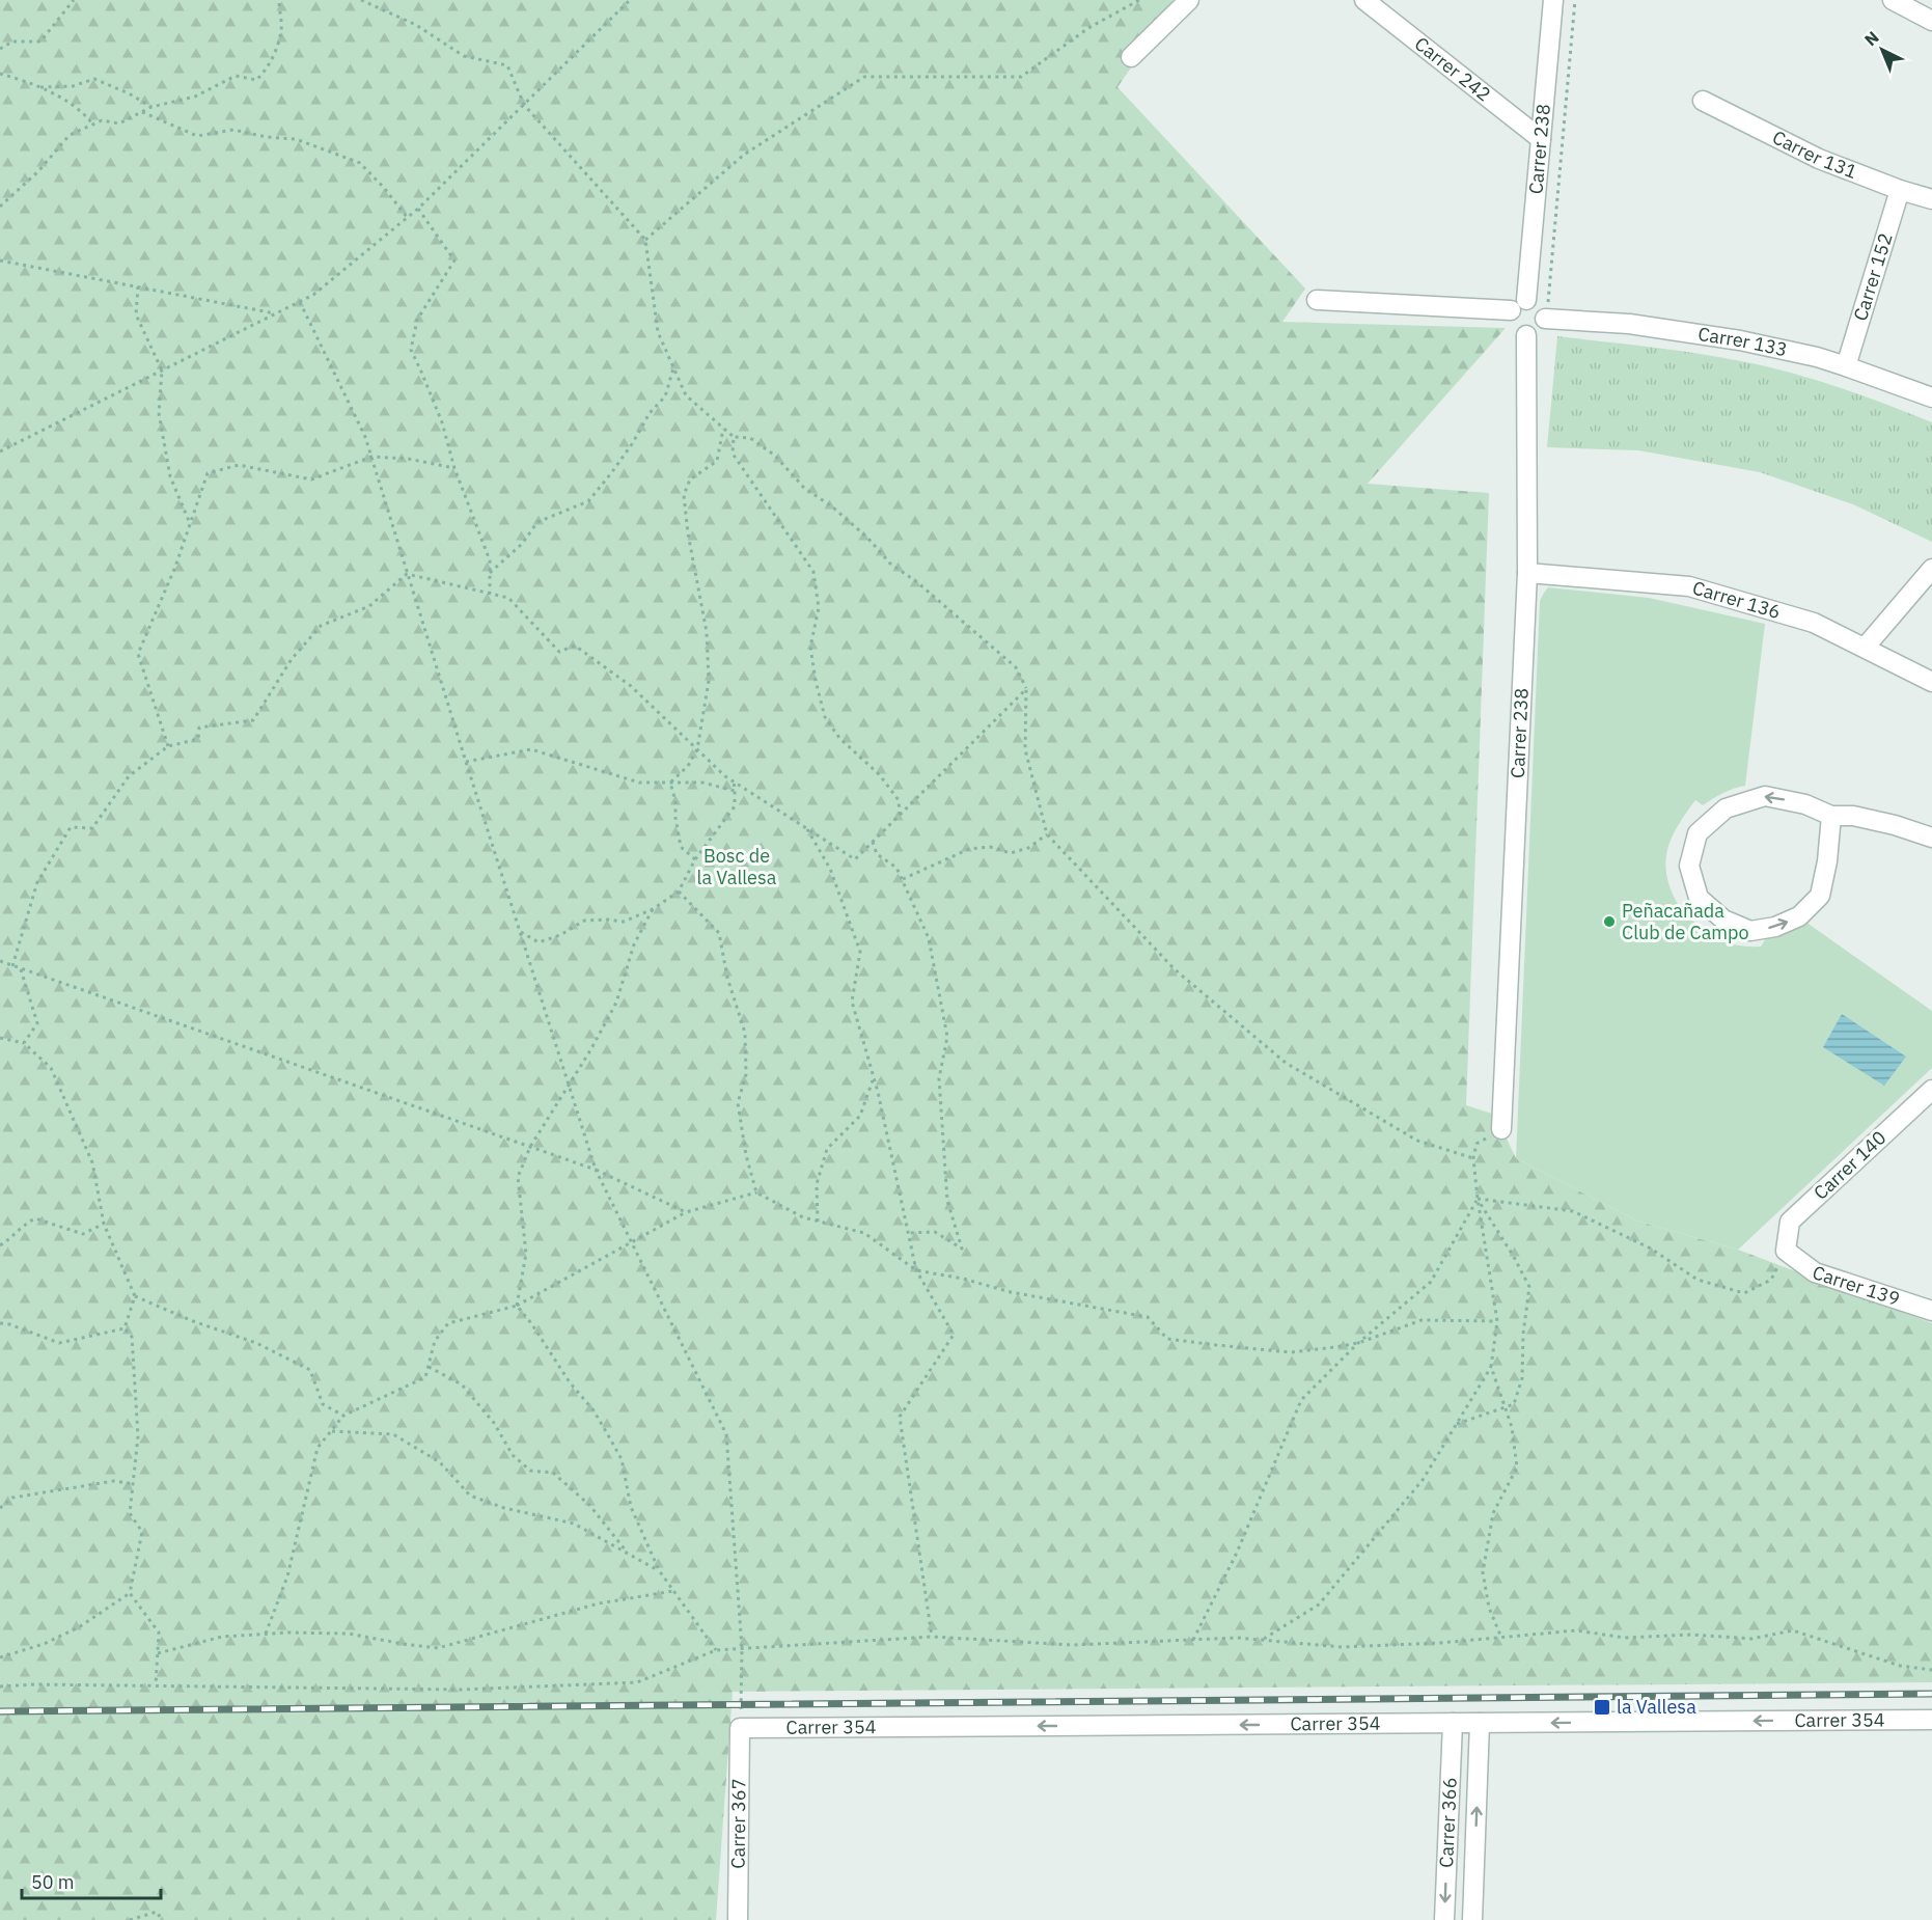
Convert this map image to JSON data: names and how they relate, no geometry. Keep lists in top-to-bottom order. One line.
{"streets":{"street":["Carrer 242","Carrer 238","Carrer 131","Carrer 152","Carrer 133","Carrer 136","Carrer 140","Carrer 139","Carrer 354","Carrer 366","Carrer 367"]},"crossings":[["Carrer 242","Carrer 238"],["Carrer 238","Carrer 133"],["Carrer 238","Carrer 136"],["Carrer 131","Carrer 152"],["Carrer 152","Carrer 133"],["Carrer 140","Carrer 139"],["Carrer 354","Carrer 366"],["Carrer 354","Carrer 367"]],"one_way":["Carrer 354"],"parks":["Bosc de la Vallesa"],"places":{"other":["Peñacañada Club de Campo"],"transit":["la Vallesa"]},"scale_bar":"50 m","north":"top left"}
